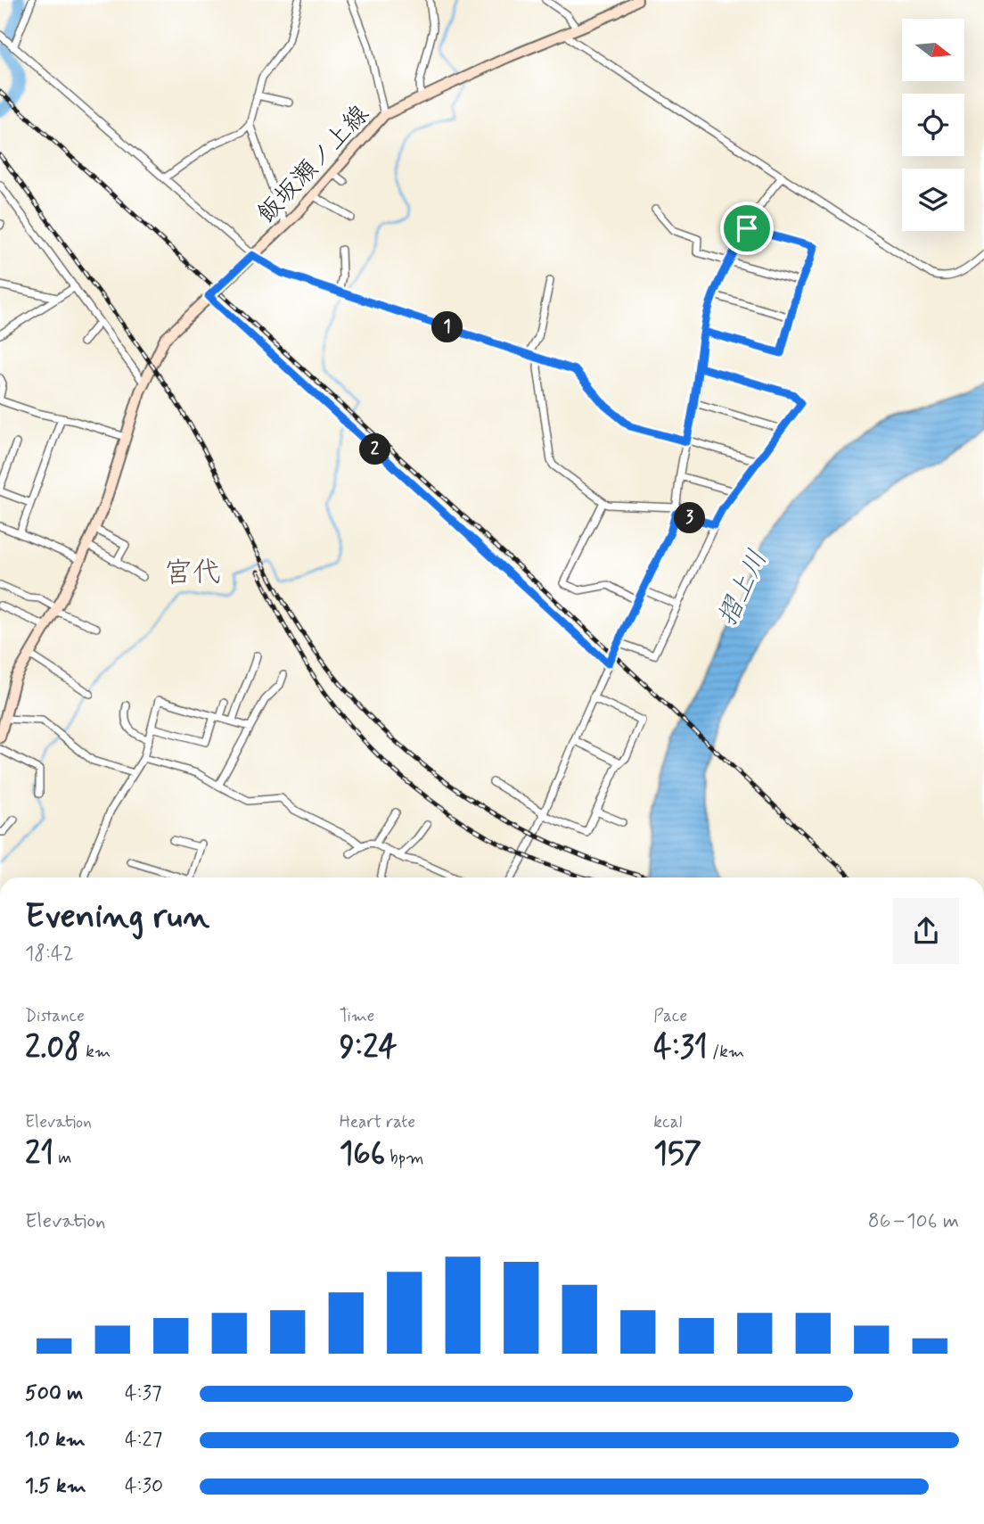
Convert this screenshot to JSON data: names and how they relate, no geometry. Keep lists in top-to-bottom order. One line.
{"streets":{"main road":["飯坂瀬ノ上線"]},"districts":["宮代"],"water":["摺上川"],"north":"right","page":{"pins":["1","2","3"],"heading":["Evening run","18:42"],"stats":[["Distance","2.08 km"],["Time","9:24"],["Pace","4:31 /km"],["Elevation","21 m"],["Heart rate","166 bpm"],["kcal","157"]],"chart":["Elevation","86–106 m"],"list":[{"name":"500 m","note":"4:37"},{"name":"1.0 km","note":"4:27"},{"name":"1.5 km","note":"4:30"}]}}
